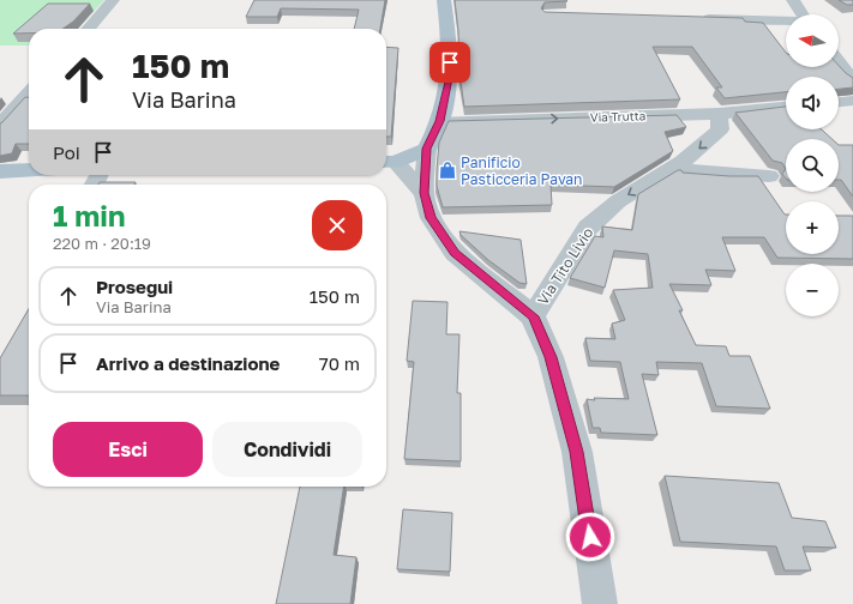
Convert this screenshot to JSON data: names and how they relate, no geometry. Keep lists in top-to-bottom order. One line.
{"streets":{"street":["Via Trutta","Via Tito Livio"]},"crossings":[["Via Trutta","Via Tito Livio"]],"one_way":["Via Trutta"],"places":{"shop":["Panificio Pasticceria Pavan"]},"north":"left","page":{"map_buttons":["+","−"],"turn":["150 m","Via Barina"],"then":"Poi","heading":["1 min","220 m · 20:19"],"list":[{"name":"Prosegui","note":"Via Barina","value":"150 m"},{"name":"Arrivo a destinazione","value":"70 m"}],"buttons":["Esci","Condividi"]}}
